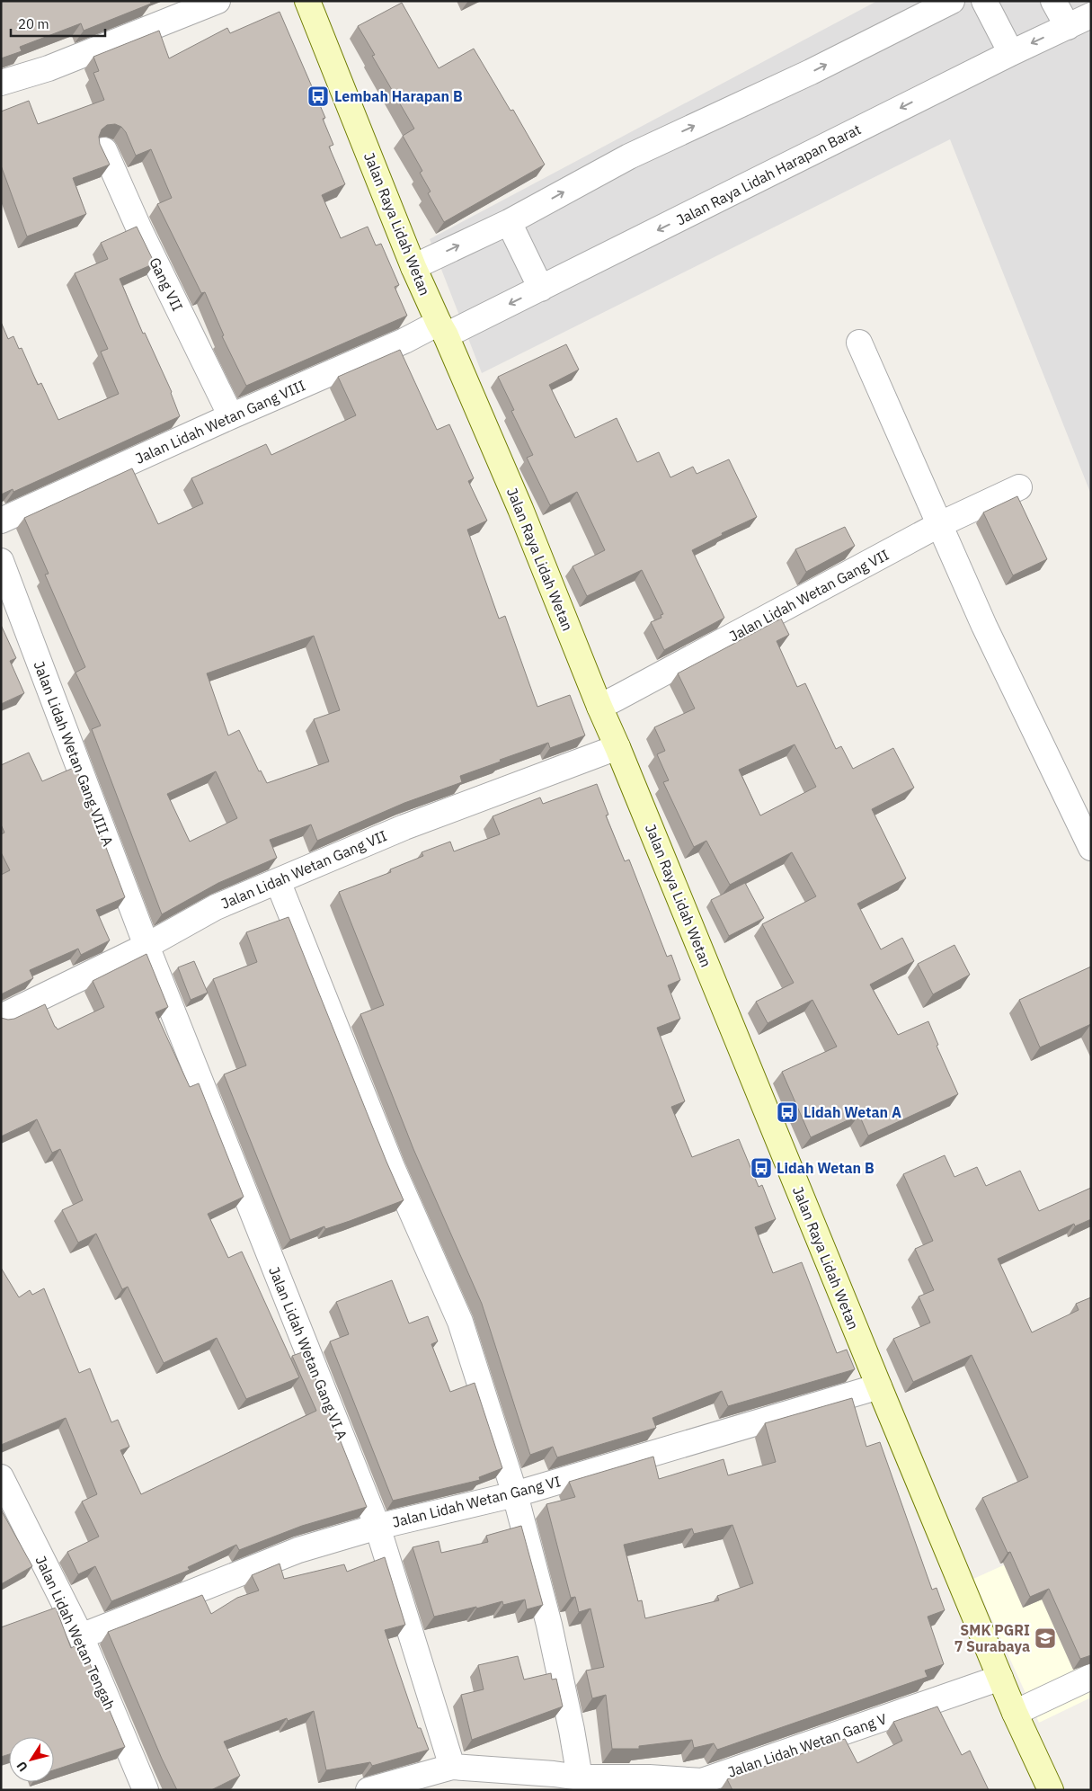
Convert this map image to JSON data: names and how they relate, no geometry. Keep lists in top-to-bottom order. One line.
{"streets":{"main road":["Jalan Raya Lidah Wetan"],"street":["Jalan Raya Lidah Harapan Barat","Gang VII","Jalan Lidah Wetan Gang VIII","Jalan Lidah Wetan Gang VII","Jalan Lidah Wetan Gang VIII A","Jalan Lidah Wetan Gang VI A","Jalan Lidah Wetan Gang VI","Jalan Lidah Wetan Tengah","Jalan Lidah Wetan Gang V"]},"crossings":[["Jalan Raya Lidah Harapan Barat","Jalan Raya Lidah Wetan"],["Jalan Raya Lidah Harapan Barat","Jalan Lidah Wetan Gang VIII"],["Jalan Raya Lidah Wetan","Jalan Lidah Wetan Gang VIII"],["Jalan Raya Lidah Wetan","Jalan Lidah Wetan Gang VII"],["Jalan Raya Lidah Wetan","Jalan Lidah Wetan Gang VI"],["Jalan Raya Lidah Wetan","Jalan Lidah Wetan Gang V"],["Gang VII","Jalan Lidah Wetan Gang VIII"],["Jalan Lidah Wetan Gang VII","Jalan Lidah Wetan Gang VIII A"],["Jalan Lidah Wetan Gang VII","Jalan Lidah Wetan Gang VI A"],["Jalan Lidah Wetan Gang VIII A","Jalan Lidah Wetan Gang VI A"],["Jalan Lidah Wetan Gang VI A","Jalan Lidah Wetan Gang VI"],["Jalan Lidah Wetan Gang VI A","Jalan Lidah Wetan Gang V"],["Jalan Lidah Wetan Gang VI","Jalan Lidah Wetan Tengah"]],"places":{"bus stop":["Lembah Harapan B","Lidah Wetan A","Lidah Wetan B"],"school or university":["SMK PGRI 7 Surabaya"]},"scale_bar":"20 m","north":"bottom left"}
